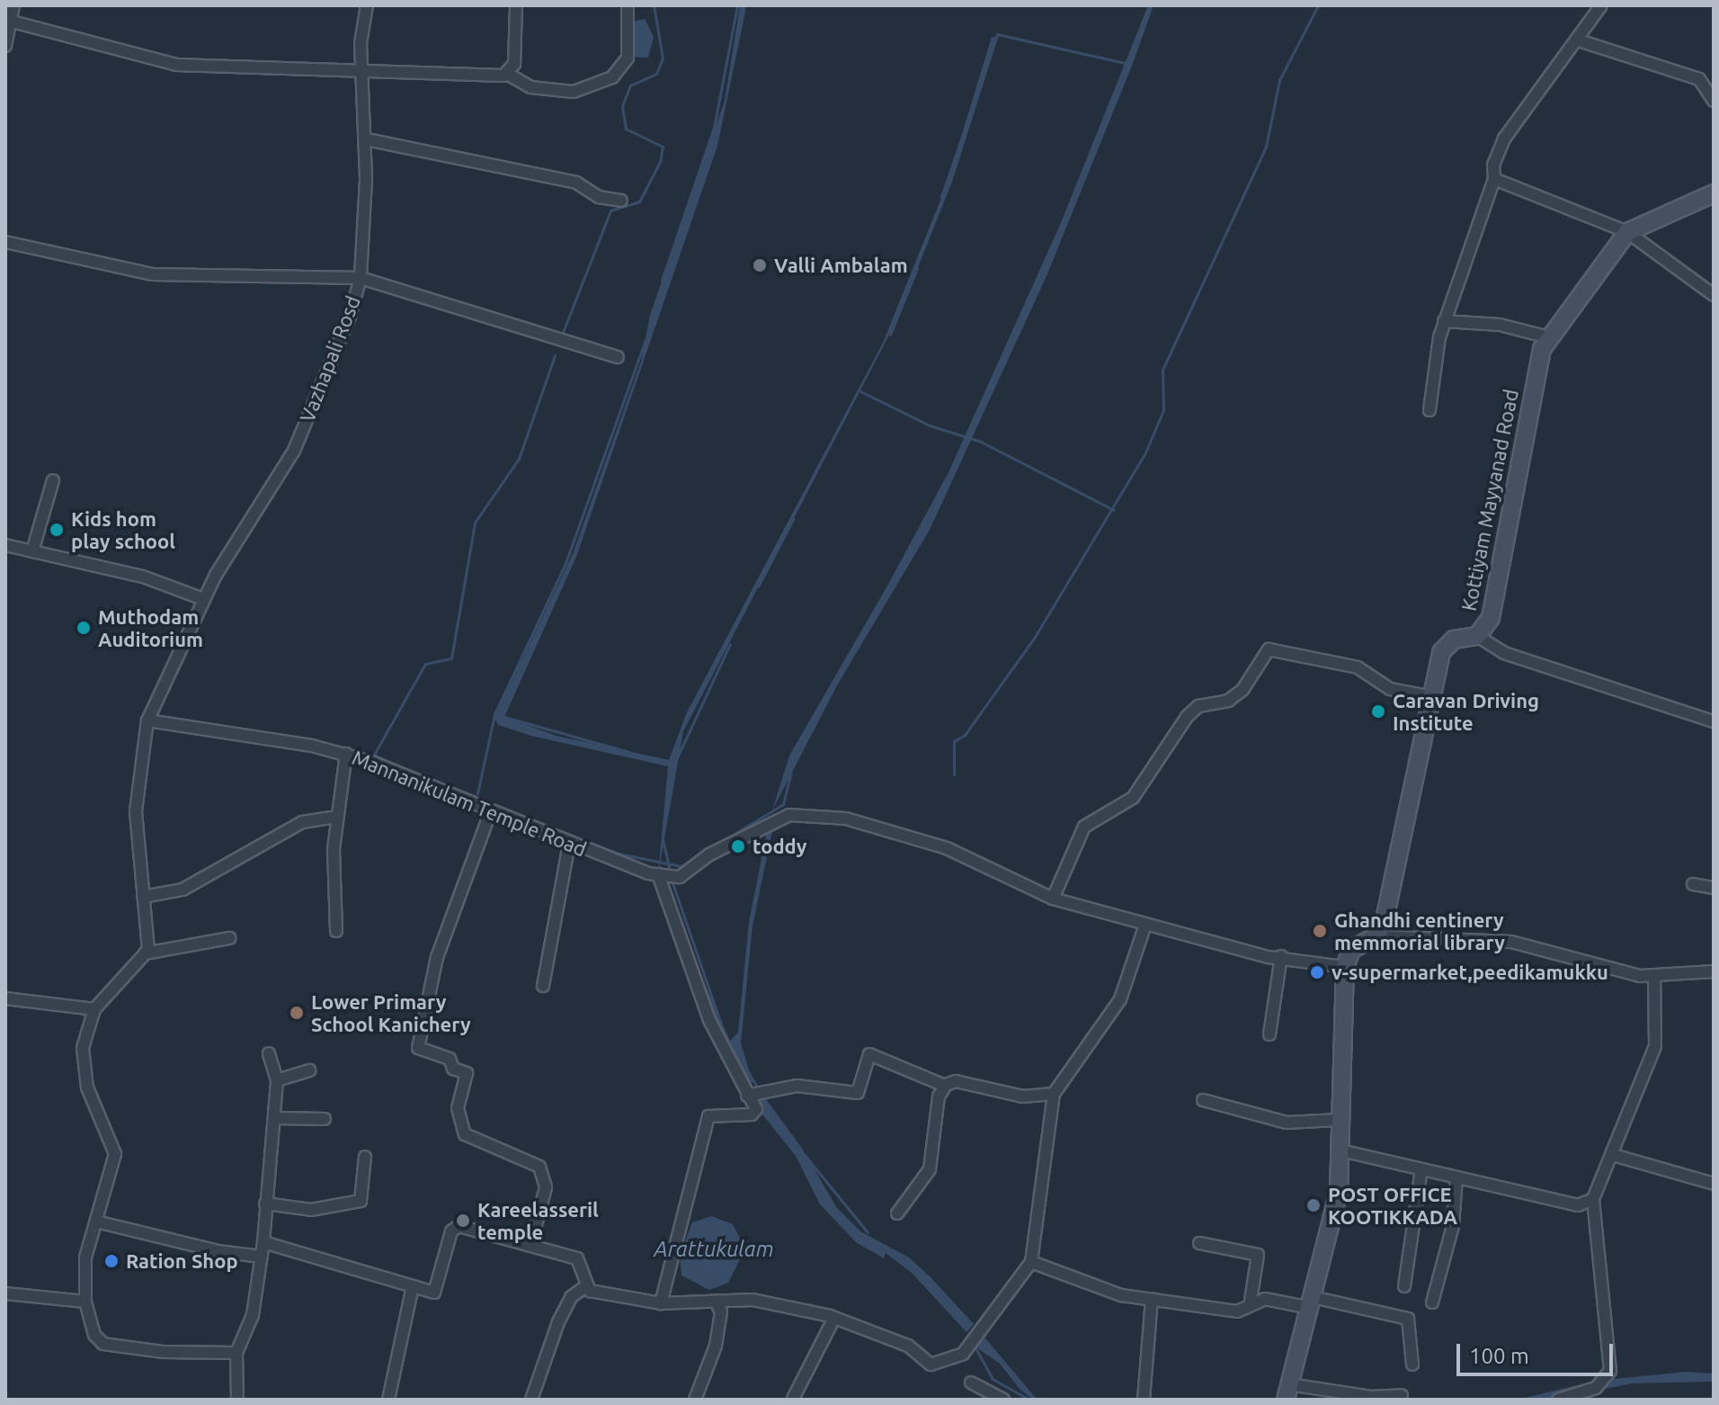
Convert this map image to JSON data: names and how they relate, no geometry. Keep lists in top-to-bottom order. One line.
{"streets":{"main road":["Kottiyam Mayyanad Road"],"street":["Vazhapali Rosd","Mannanikulam Temple Road"]},"water":["Arattukulam"],"places":["Valli Ambalam","Kids hom play school","Muthodam Auditorium","Caravan Driving Institute","toddy","Ghandhi centinery memmorial library","v-supermarket,peedikamukku","Lower Primary School Kanichery","POST OFFICE KOOTIKKADA","Kareelasseril temple","Ration Shop"],"scale_bar":"100 m"}
